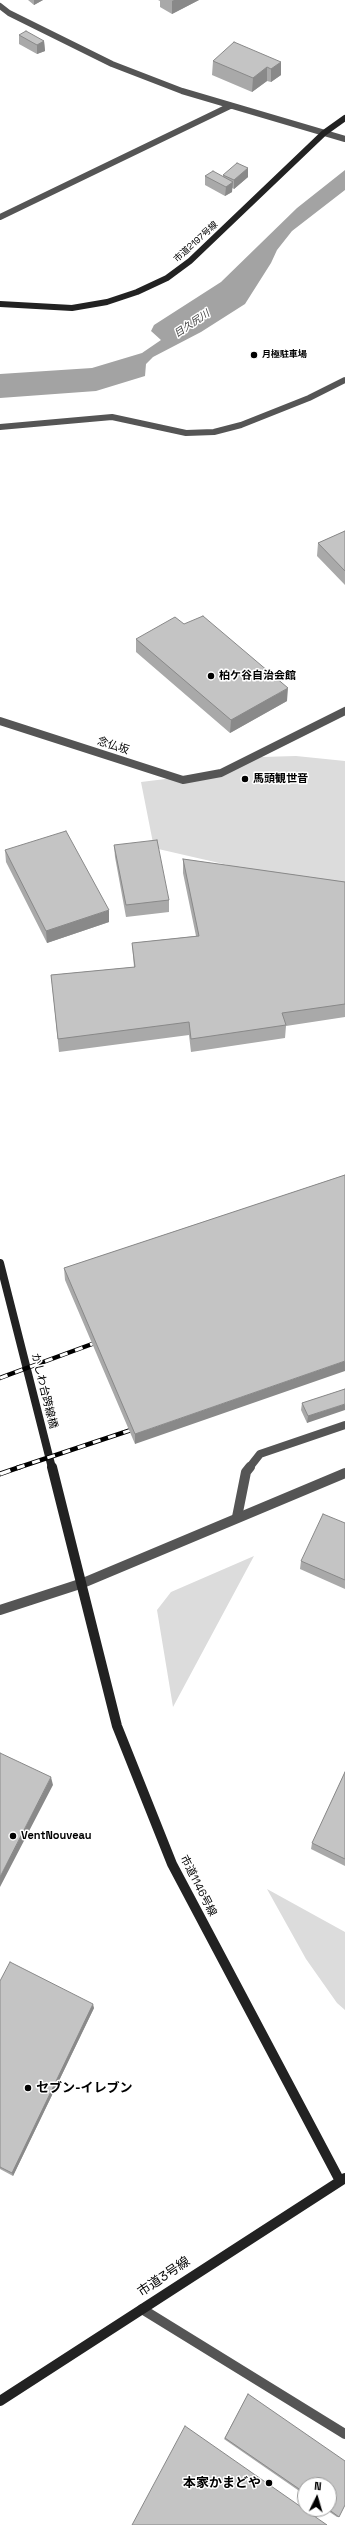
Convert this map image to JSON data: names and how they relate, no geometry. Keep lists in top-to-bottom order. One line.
{"streets":{"street":["市道2197号線","念仏坂","かしわ台跨線橋","市道1146号線","市道3号線"]},"crossings":[["かしわ台跨線橋","市道1146号線"],["市道1146号線","市道3号線"]],"water":["目久尻川"],"places":["月極駐車場","柏ケ谷自治会館","馬頭観世音","VentNouveau","セブン-イレブン","本家かまどや"],"north":"top"}
